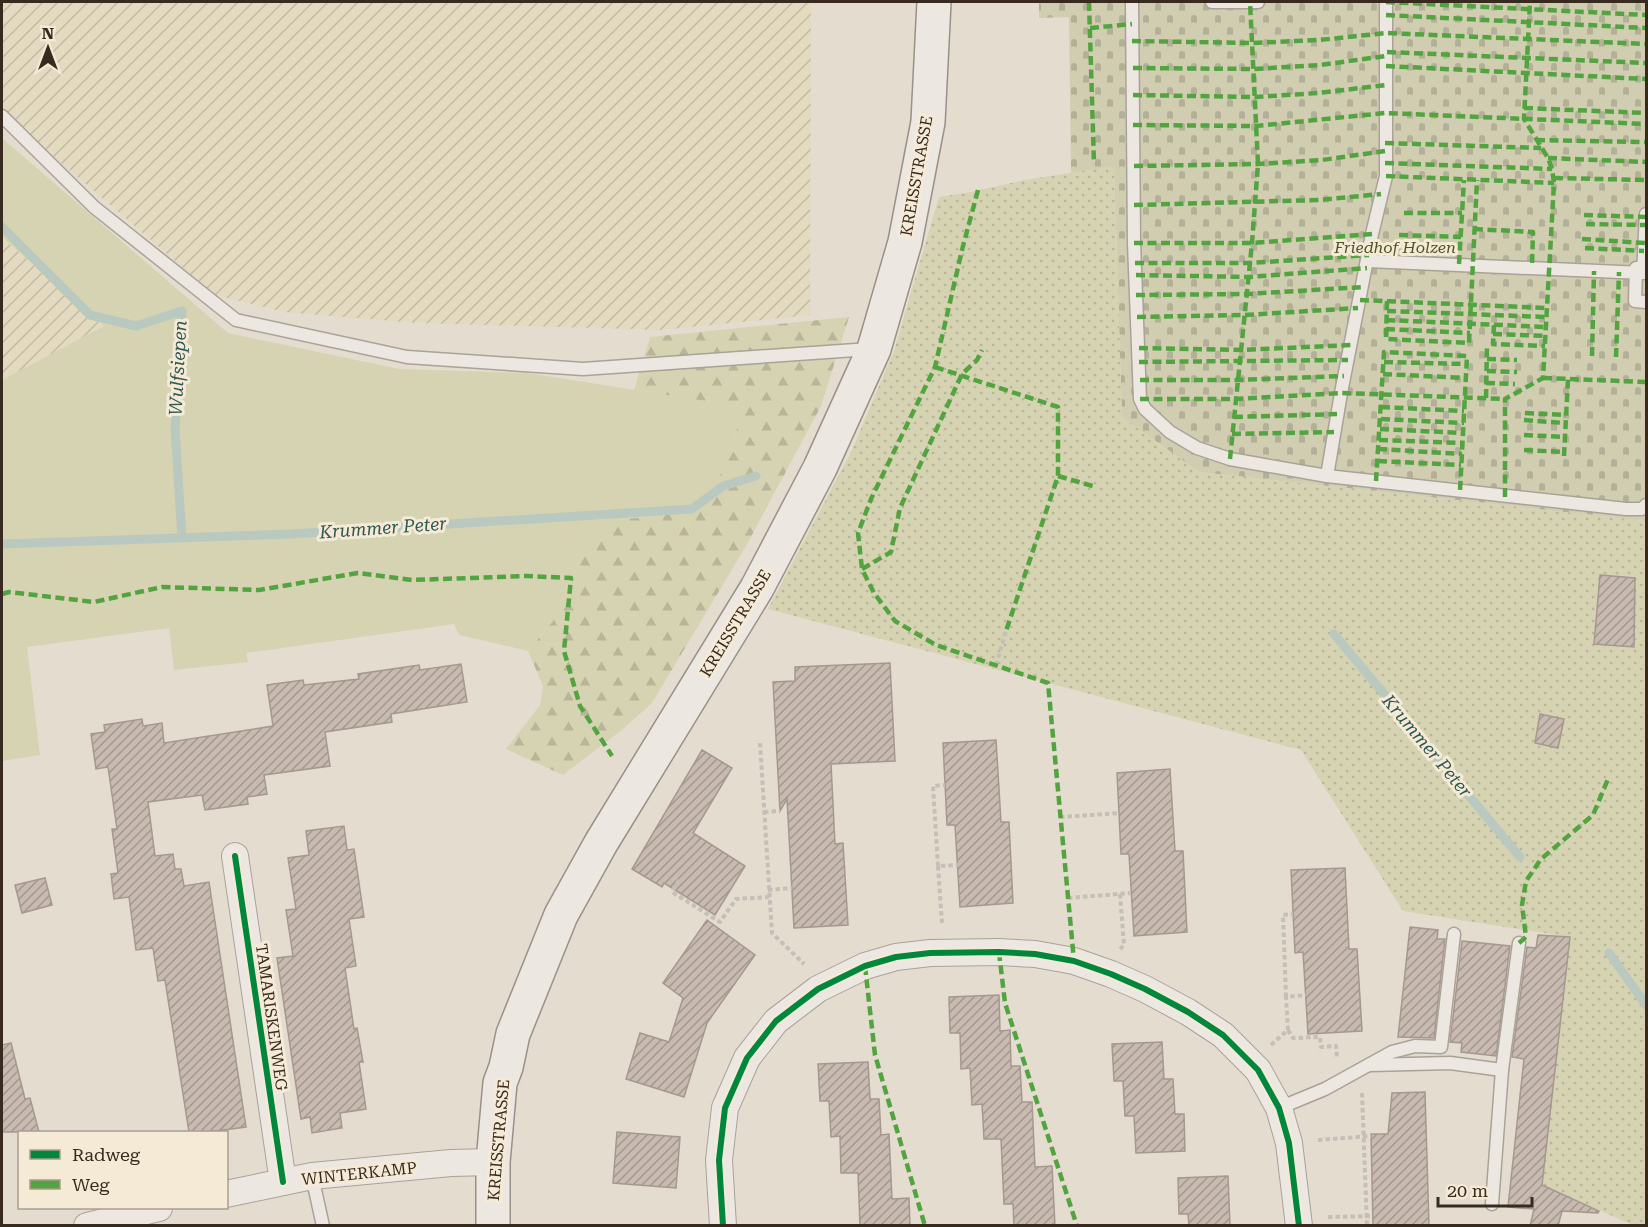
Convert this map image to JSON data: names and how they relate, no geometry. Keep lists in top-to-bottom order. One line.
{"streets":{"main road":["KREISSTRASSE"],"street":["TAMARISKENWEG","WINTERKAMP"]},"crossings":[["KREISSTRASSE","WINTERKAMP"],["TAMARISKENWEG","WINTERKAMP"]],"water":["Wulfsiepen","Krummer Peter"],"parks":["Friedhof Holzen"],"legend":["Radweg","Weg"],"scale_bar":"20 m","north":"top"}
